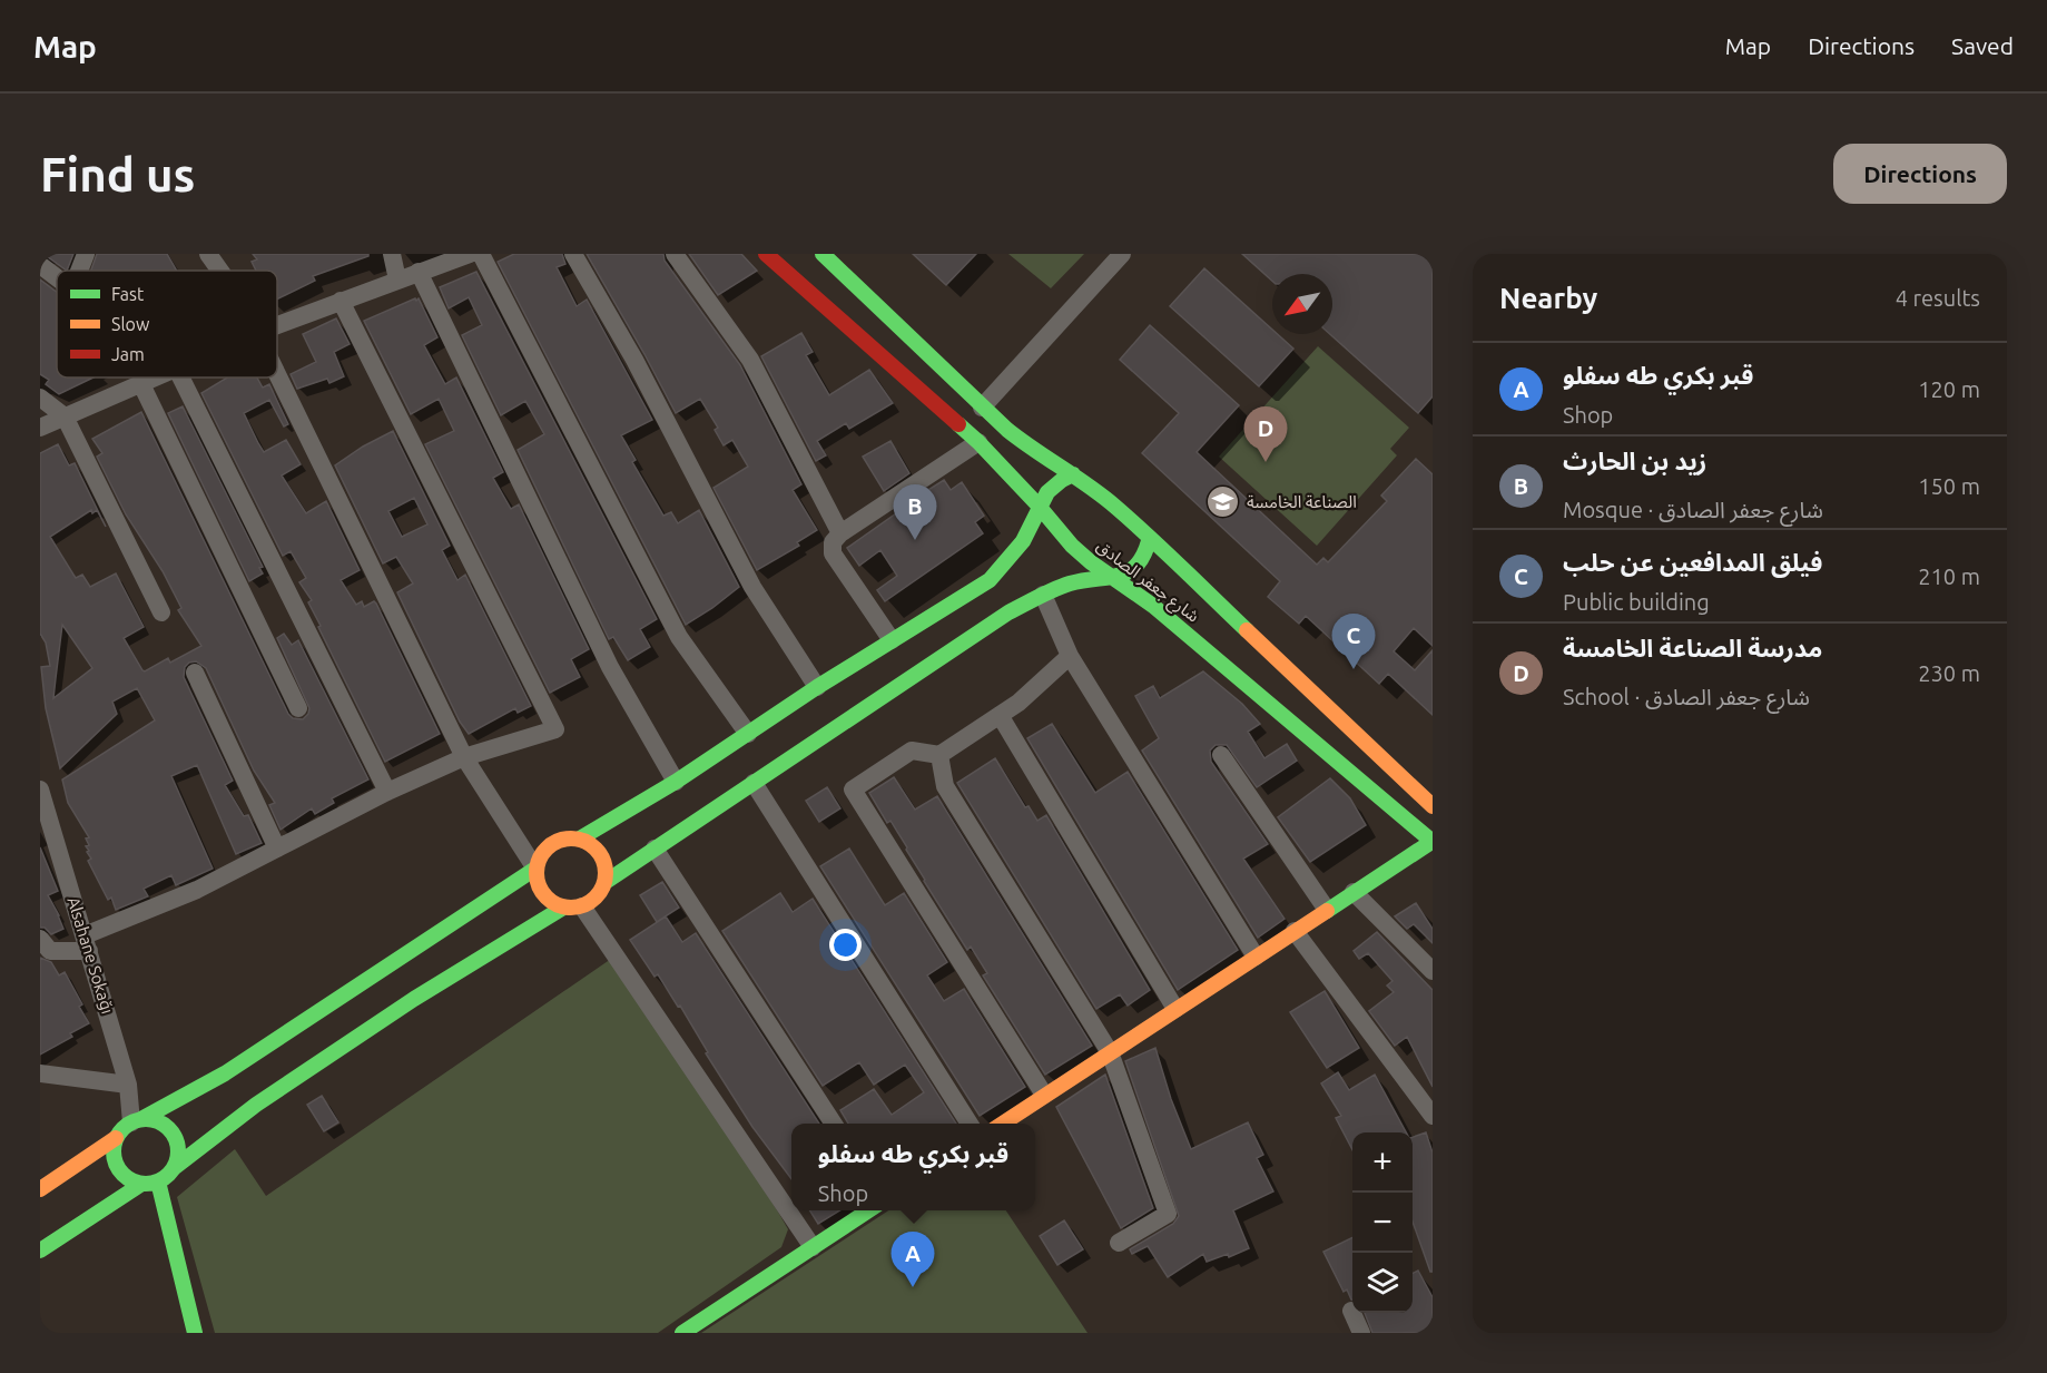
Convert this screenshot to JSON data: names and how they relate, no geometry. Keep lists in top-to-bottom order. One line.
{"streets":{"main road":["شارع جعفر الصادق"],"street":["Alsahane Sokağı"]},"places":{"school or university":["الصناعة الخامسة"]},"legend":["Fast","Slow","Jam"],"north":"bottom left","page":{"header":"Map","nav":["Map","Directions","Saved"],"buttons":"Directions","title":"Find us","heading":["Nearby","4 results"],"list":[{"mark":"A","name":"قبر بكري طه سفلو","note":"Shop","value":"120 m"},{"mark":"B","name":"زيد بن الحارث","note":"Mosque · شارع جعفر الصادق","value":"150 m"},{"mark":"C","name":"فيلق المدافعين عن حلب","note":"Public building","value":"210 m"},{"mark":"D","name":"مدرسة الصناعة الخامسة","note":"School · شارع جعفر الصادق","value":"230 m"}],"pins":["D","B","C","A"],"popup":["قبر بكري طه سفلو","Shop"],"map_buttons":["+","−"]}}
